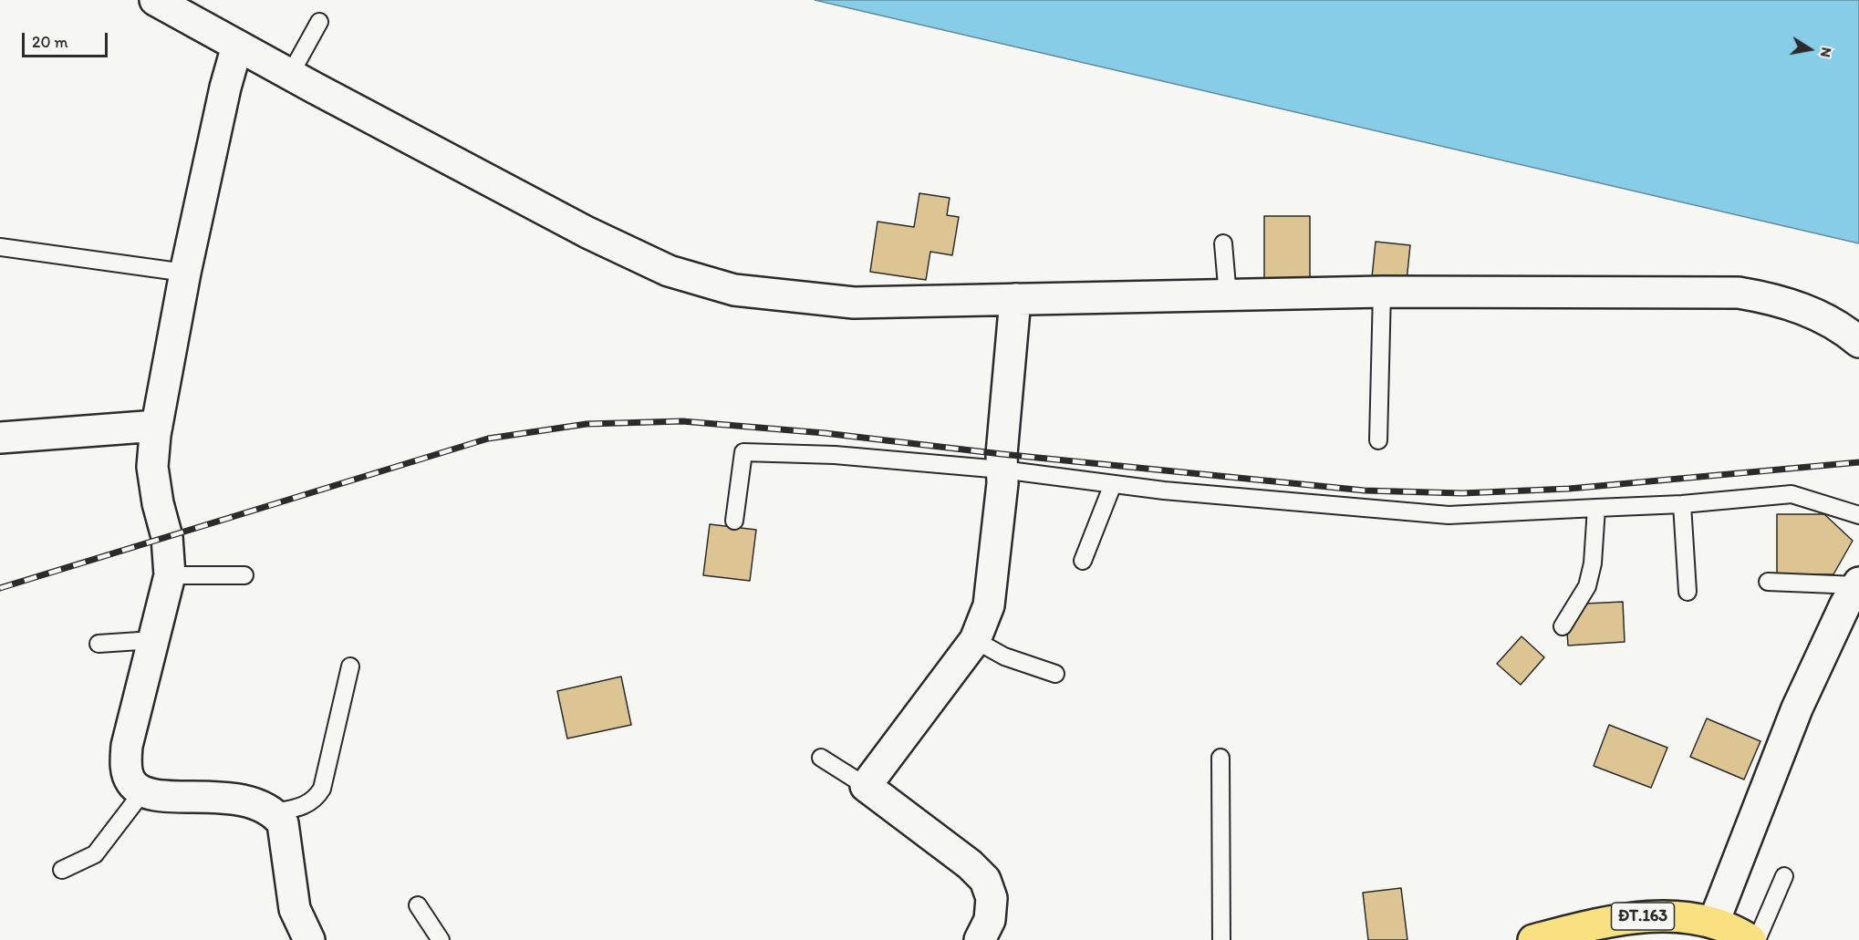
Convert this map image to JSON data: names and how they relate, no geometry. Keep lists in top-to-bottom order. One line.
{"streets":{"main road":["ĐT.163"]},"scale_bar":"20 m","north":"right"}
